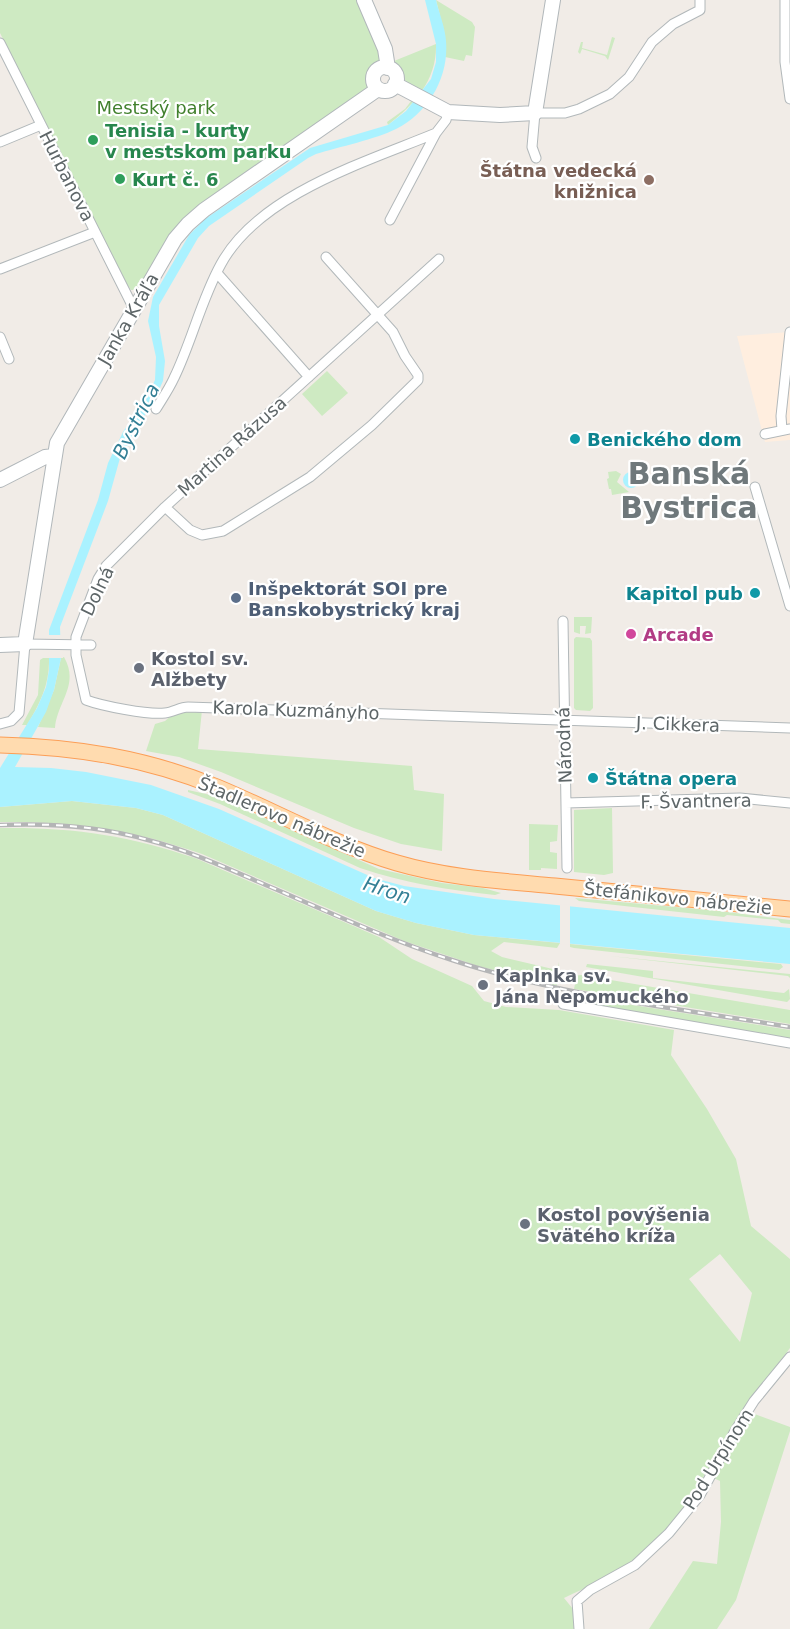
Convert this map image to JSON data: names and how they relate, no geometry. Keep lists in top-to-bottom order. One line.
{"streets":{"main road":["Štadlerovo nábrežie","Štefánikovo nábrežie"],"street":["Hurbanova","Janka Kráľa","Martina Rázusa","Dolná","Karola Kuzmányho","J. Cikkera","Národná","F. Švantnera","Pod Urpínom"]},"crossings":[["Hurbanova","Janka Kráľa"],["Martina Rázusa","Dolná"],["Dolná","Karola Kuzmányho"],["Karola Kuzmányho","J. Cikkera"],["Karola Kuzmányho","Národná"],["J. Cikkera","Národná"],["Národná","F. Švantnera"],["Štadlerovo nábrežie","Štefánikovo nábrežie"]],"districts":["Banská Bystrica"],"water":["Bystrica","Hron"],"parks":["Mestský park"],"places":["Tenisia - kurty v mestskom parku","Kurt č. 6","Štátna vedecká knižnica","Benického dom","Kapitol pub","Inšpektorát SOI pre Banskobystrický kraj","Arcade","Kostol sv. Alžbety","Štátna opera","Kaplnka sv. Jána Nepomuckého","Kostol povýšenia Svätého kríža"]}
